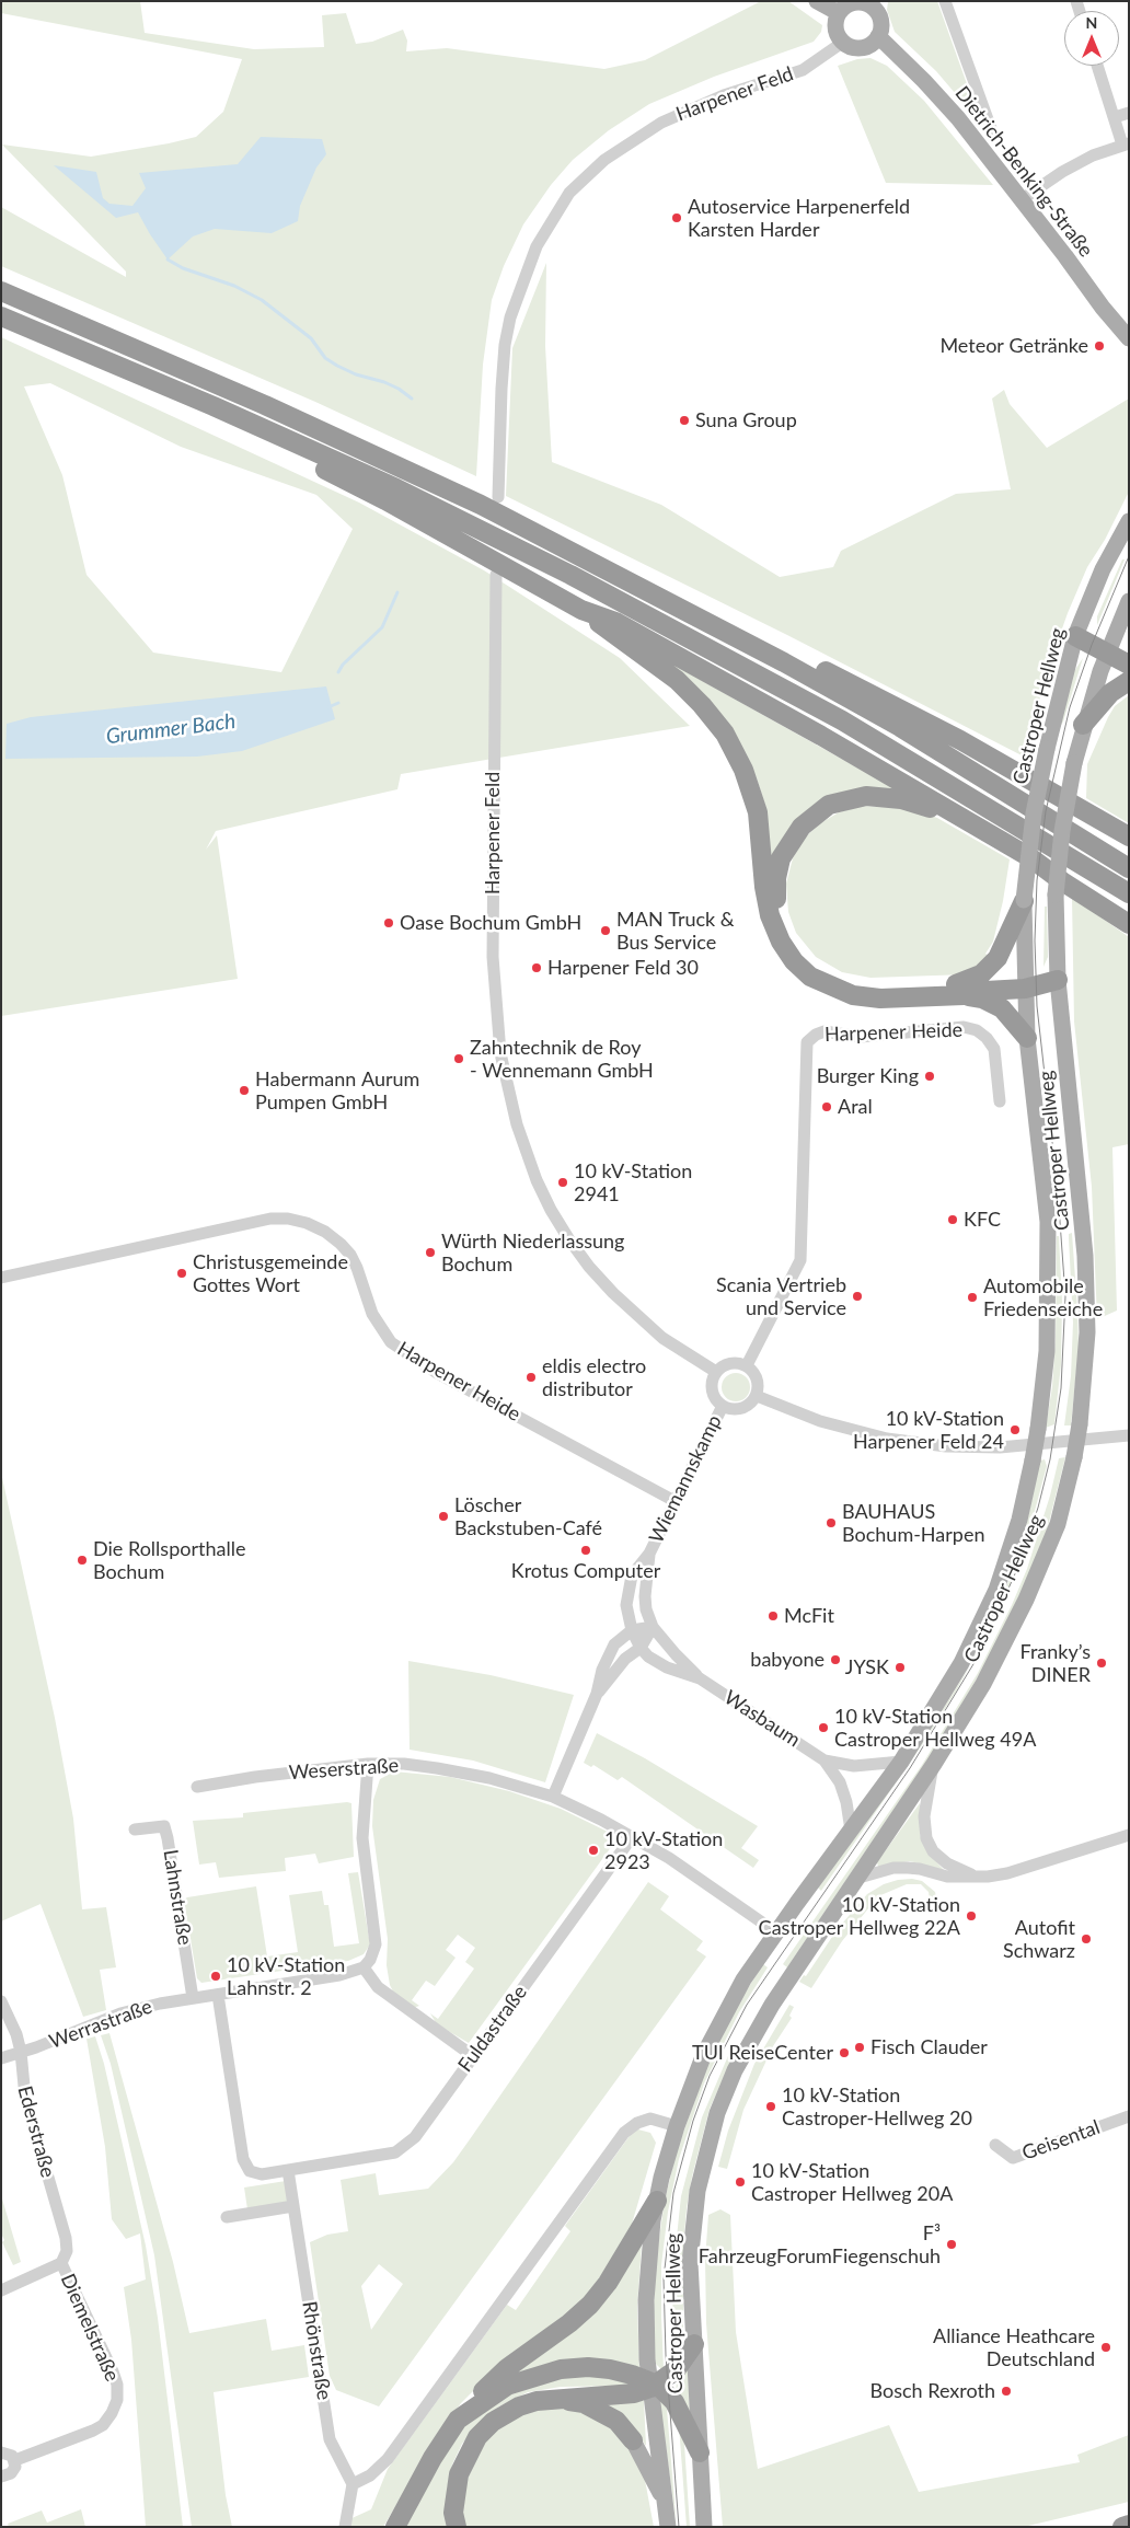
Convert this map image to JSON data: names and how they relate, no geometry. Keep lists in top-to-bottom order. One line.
{"streets":{"main road":["Dietrich-Benking-Straße","Castroper Hellweg"],"street":["Harpener Feld","Harpener Heide","Wiemannskamp","Wasbaum","Weserstraße","Lahnstraße","Werrastraße","Fuldastraße","Ederstraße","Geisental","Diemelstraße","Rhönstraße"]},"crossings":[["Harpener Feld","Dietrich-Benking-Straße"],["Harpener Feld","Harpener Heide"],["Harpener Feld","Wiemannskamp"],["Castroper Hellweg","Wasbaum"],["Castroper Hellweg","Weserstraße"],["Harpener Heide","Wiemannskamp"],["Wiemannskamp","Wasbaum"],["Weserstraße","Fuldastraße"],["Lahnstraße","Werrastraße"],["Werrastraße","Fuldastraße"],["Werrastraße","Ederstraße"],["Fuldastraße","Rhönstraße"],["Ederstraße","Diemelstraße"]],"water":["Grummer Bach"],"places":["Autoservice Harpenerfeld Karsten Harder","Meteor Getränke","Suna Group","Oase Bochum GmbH","MAN Truck & Bus Service","Harpener Feld 30","Zahntechnik de Roy - Wennemann GmbH","Burger King","Habermann Aurum Pumpen GmbH","Aral","10 kV-Station 2941","KFC","Würth Niederlassung Bochum","Christusgemeinde Gottes Wort","Scania Vertrieb und Service","Automobile Friedenseiche","eldis electro distributor","10 kV-Station Harpener Feld 24","Löscher Backstuben-Café","BAUHAUS Bochum-Harpen","Krotus Computer","Die Rollsporthalle Bochum","McFit","babyone","Franky’s DINER","JYSK","10 kV-Station Castroper Hellweg 49A","10 kV-Station 2923","10 kV-Station Castroper Hellweg 22A","Autofit Schwarz","10 kV-Station Lahnstr. 2","Fisch Clauder","TUI ReiseCenter","10 kV-Station Castroper-Hellweg 20","10 kV-Station Castroper Hellweg 20A","F³ FahrzeugForumFiegenschuh","Alliance Heathcare Deutschland","Bosch Rexroth"],"north":"top"}
